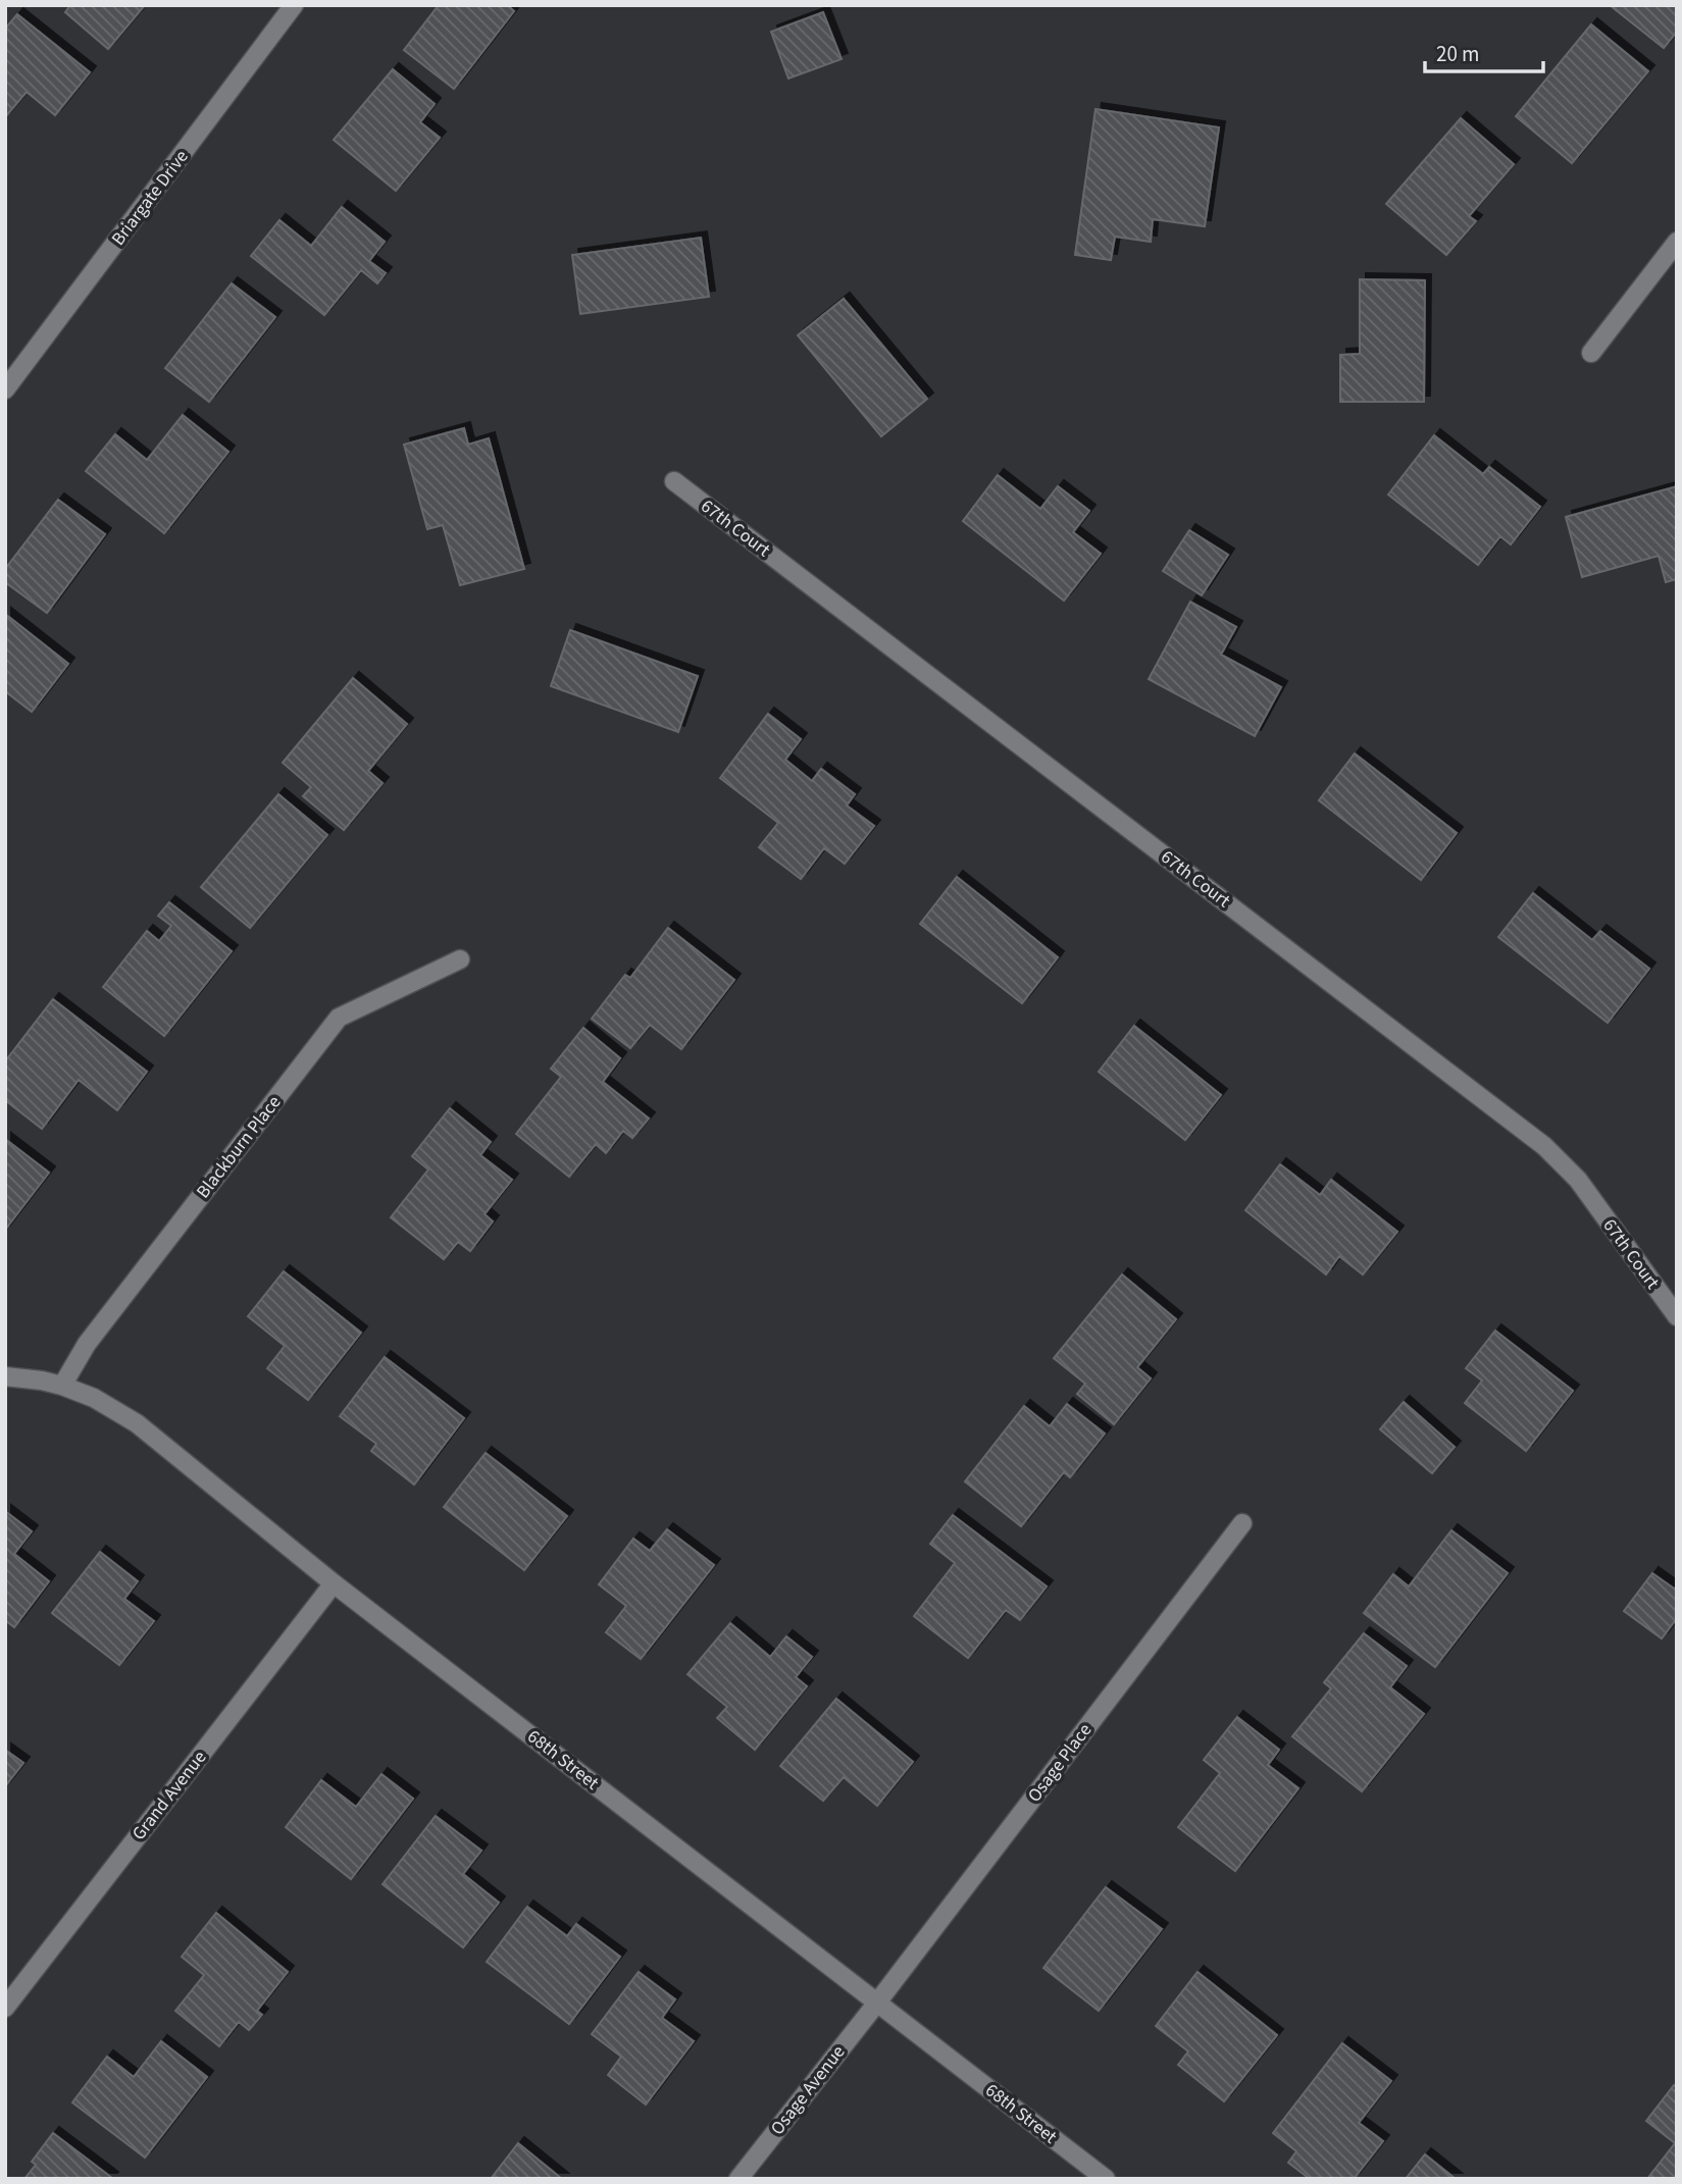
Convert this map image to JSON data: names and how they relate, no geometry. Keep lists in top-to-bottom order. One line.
{"streets":{"street":["Briargate Drive","67th Court","Blackburn Place","68th Street","Osage Place","Grand Avenue","Osage Avenue"]},"crossings":[["Blackburn Place","68th Street"],["68th Street","Osage Place"],["68th Street","Grand Avenue"],["68th Street","Osage Avenue"],["Osage Place","Osage Avenue"]],"scale_bar":"20 m"}
